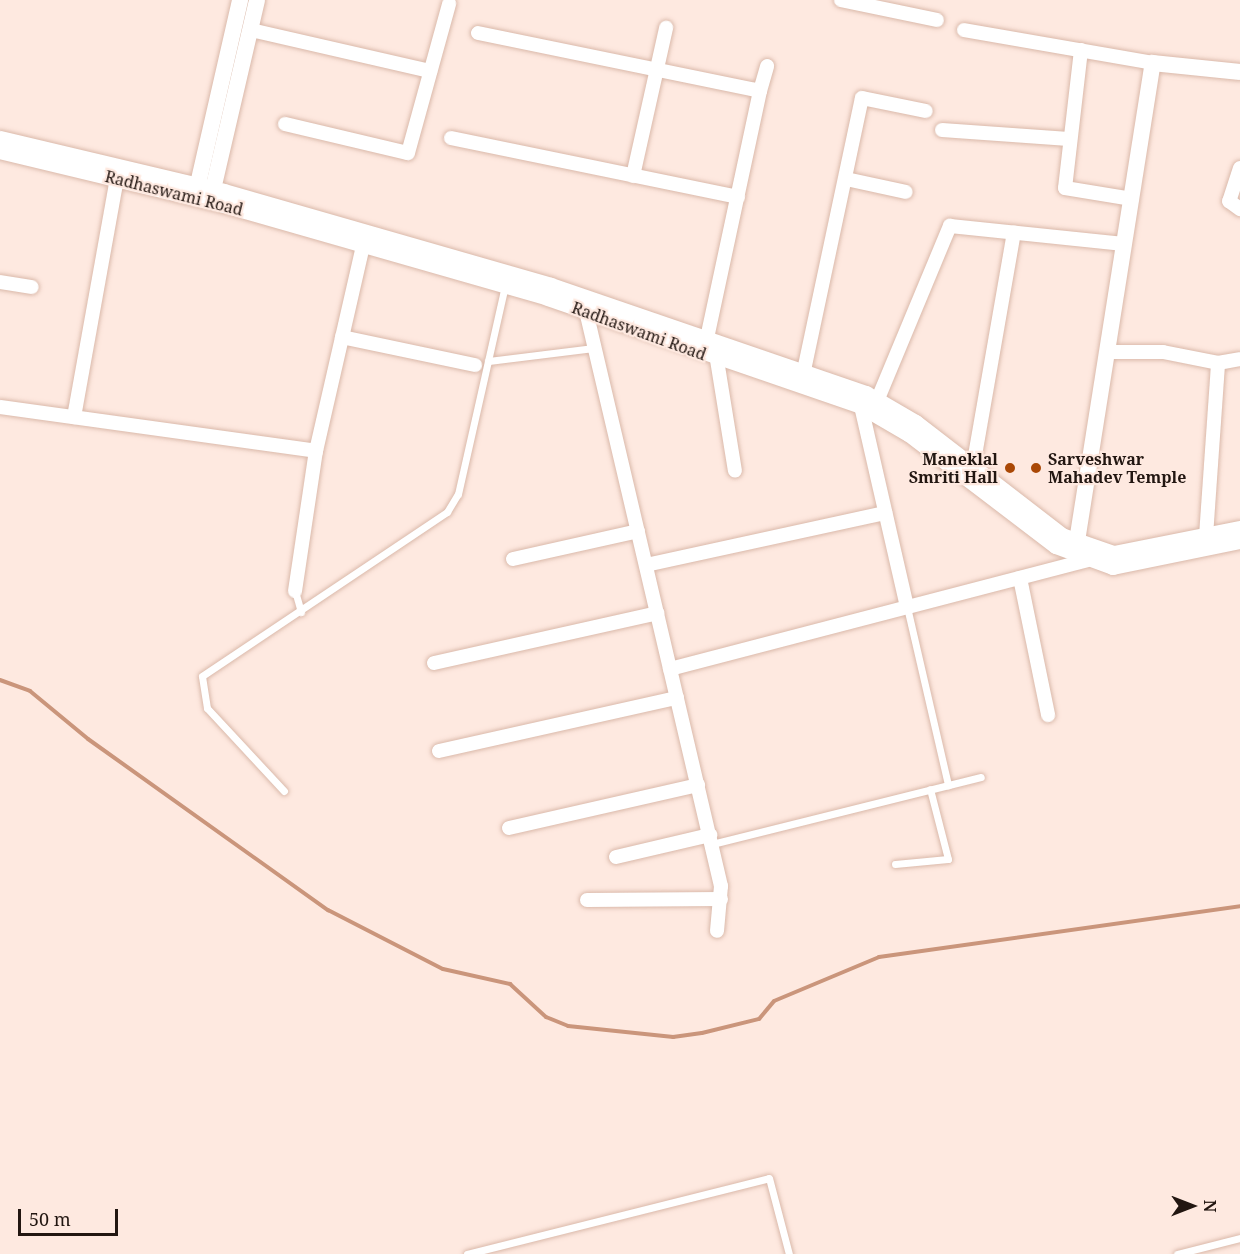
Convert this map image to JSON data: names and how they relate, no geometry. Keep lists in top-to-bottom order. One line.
{"streets":{"street":["Radhaswami Road"]},"places":["Maneklal Smriti Hall","Sarveshwar Mahadev Temple"],"scale_bar":"50 m","north":"right"}
